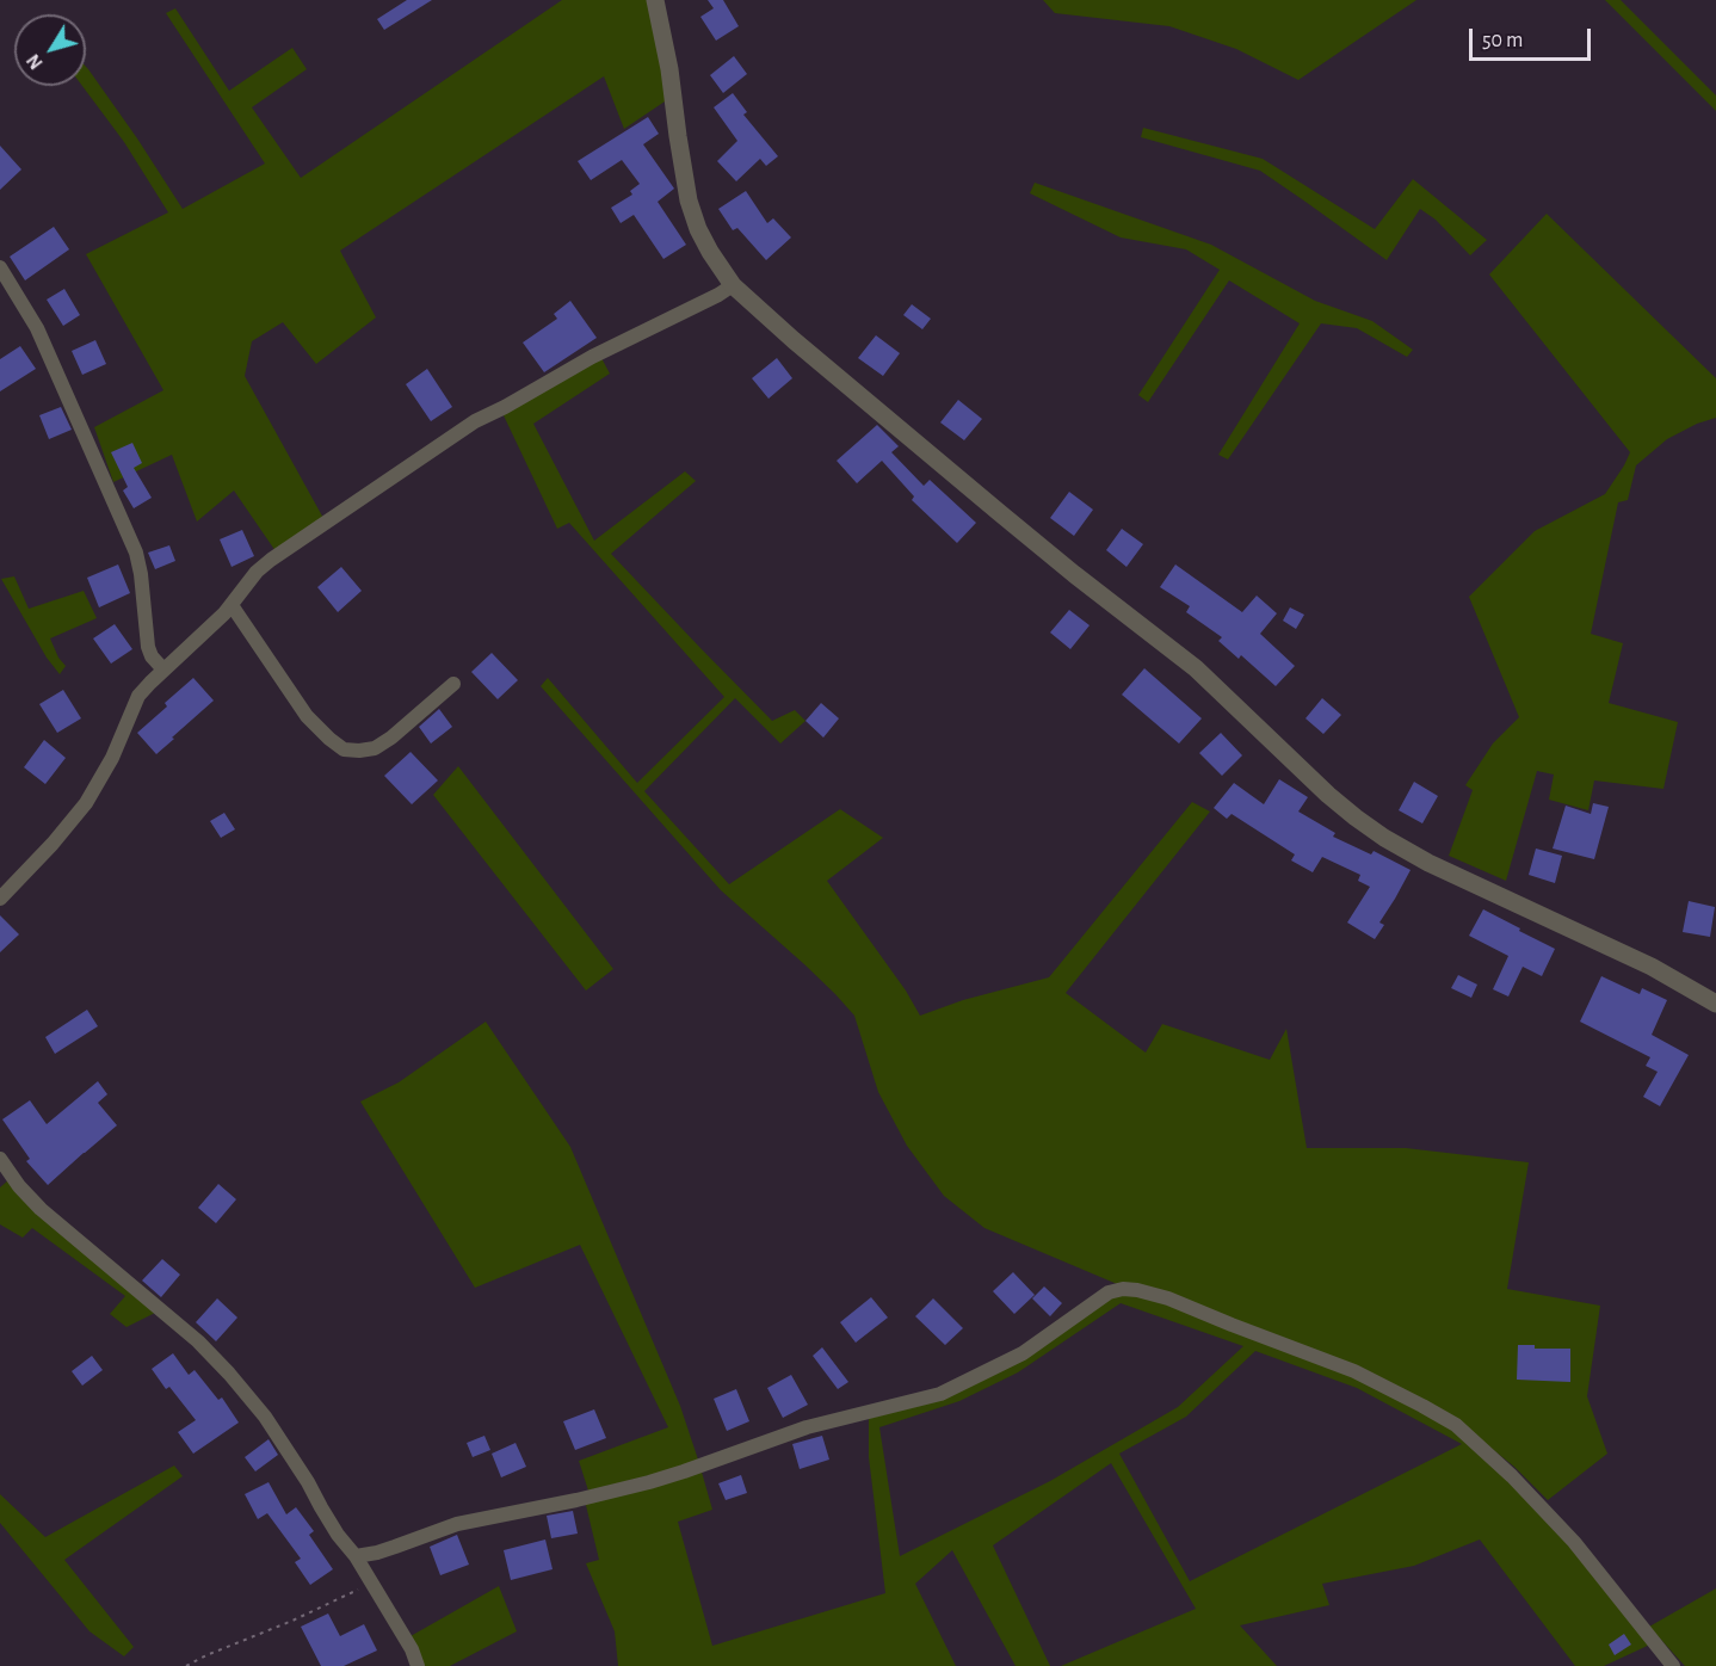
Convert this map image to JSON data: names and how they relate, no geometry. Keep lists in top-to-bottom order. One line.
{"scale_bar":"50 m","north":"bottom left"}
